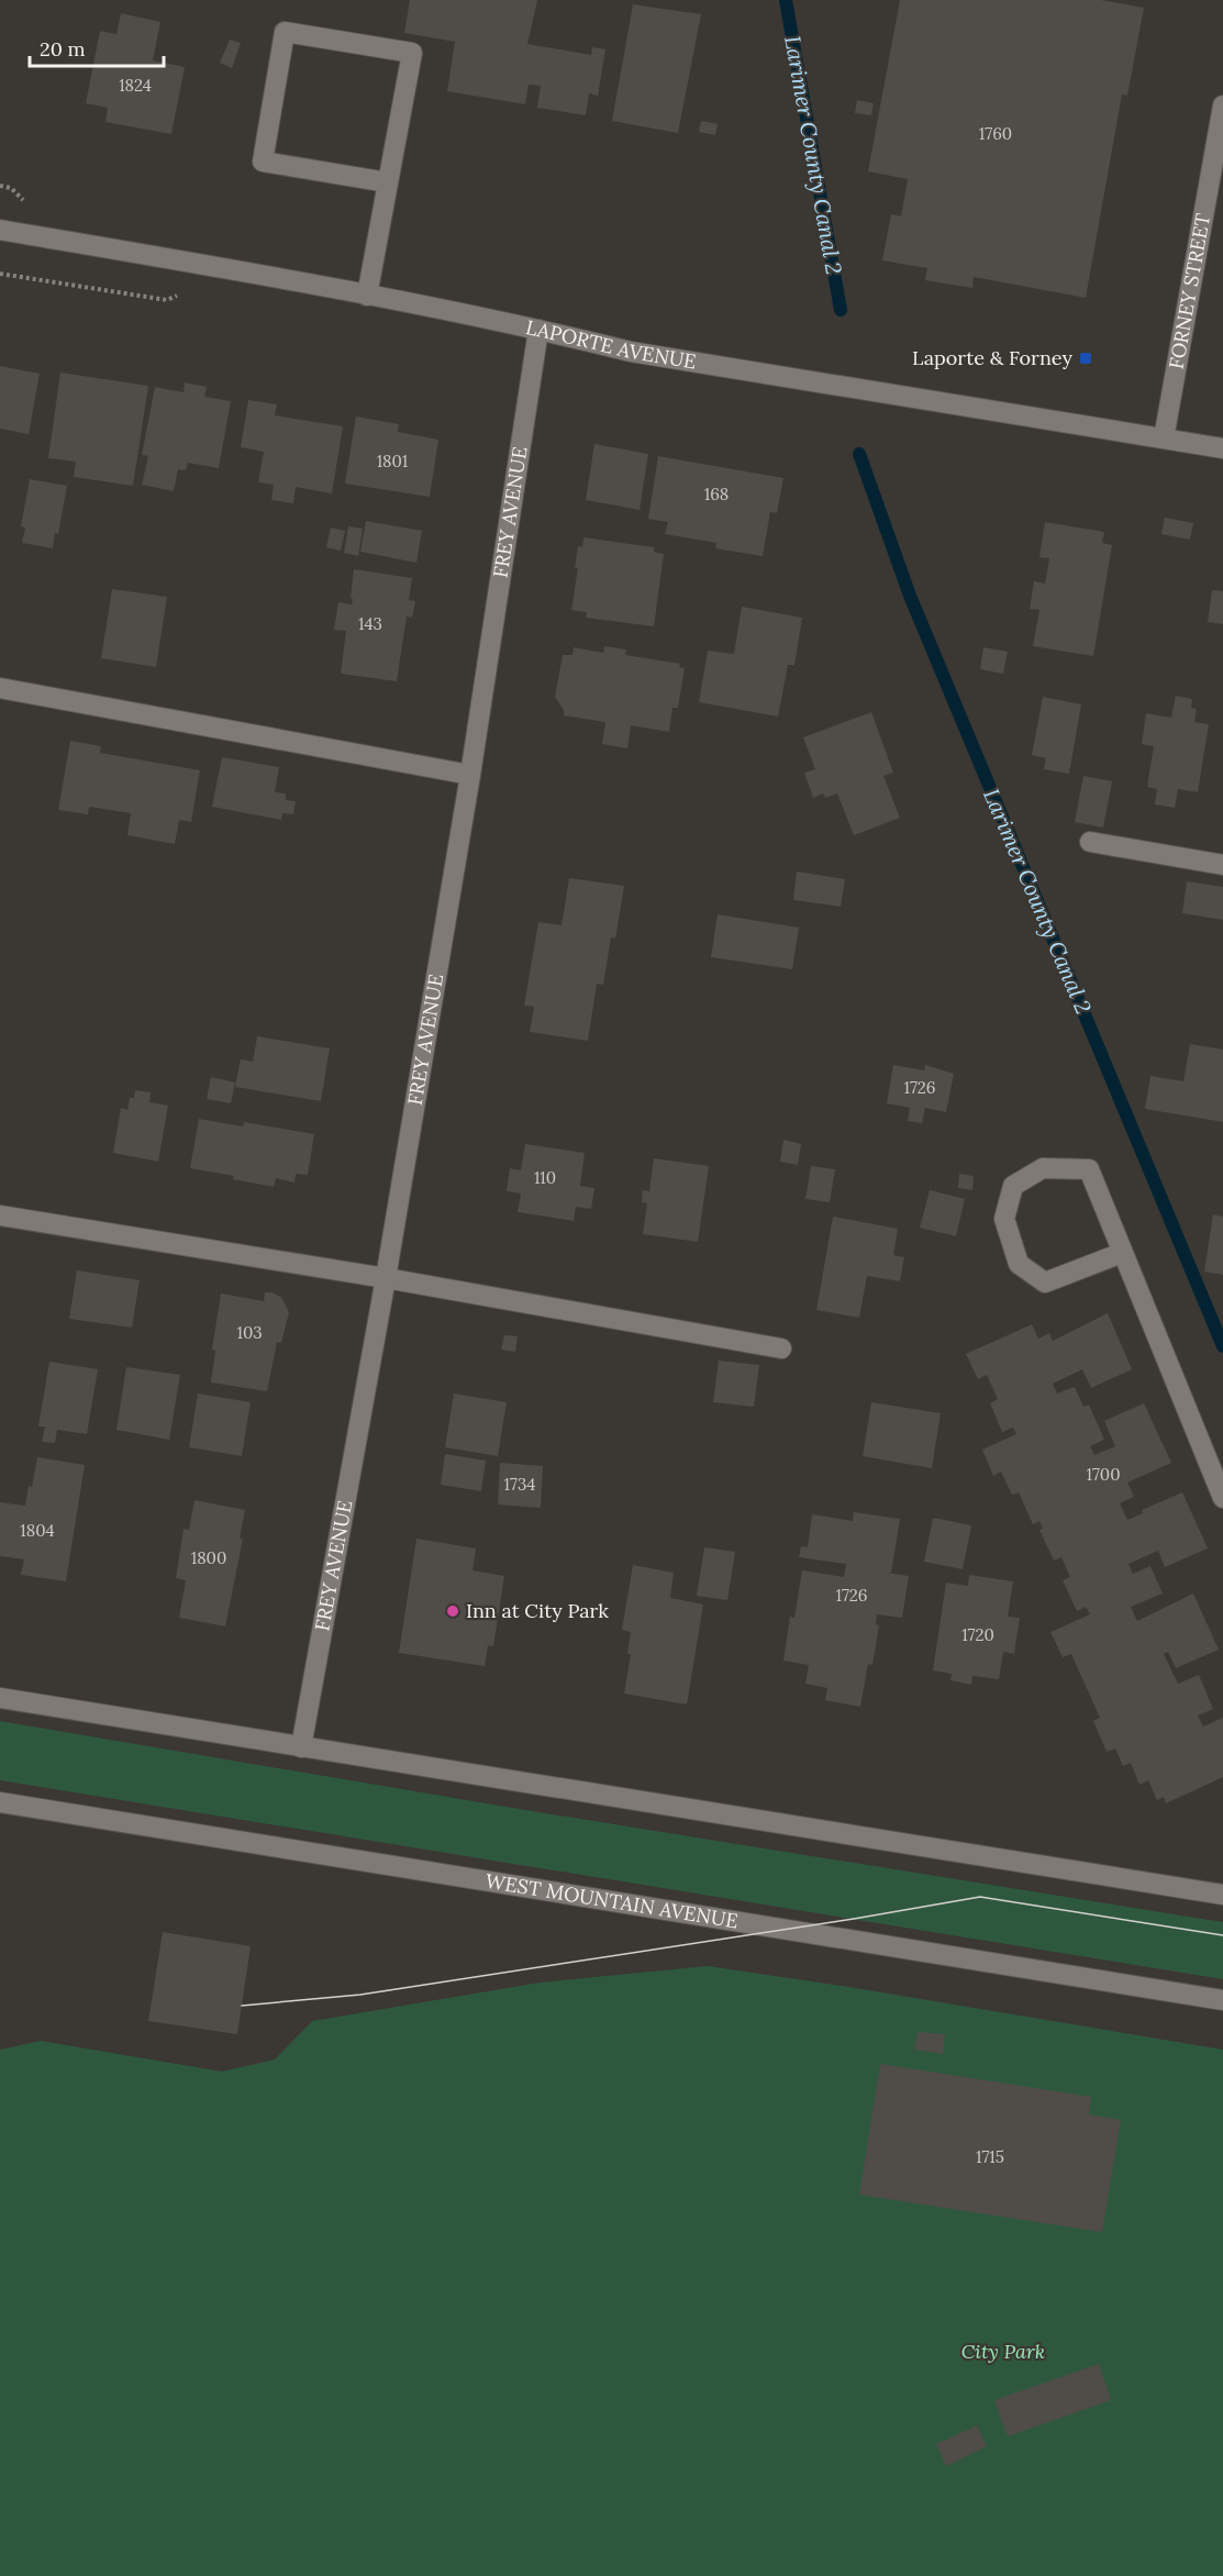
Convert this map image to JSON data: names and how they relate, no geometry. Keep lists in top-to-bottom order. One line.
{"streets":{"street":["FORNEY STREET","LAPORTE AVENUE","FREY AVENUE","WEST MOUNTAIN AVENUE"]},"crossings":[["FORNEY STREET","LAPORTE AVENUE"],["LAPORTE AVENUE","FREY AVENUE"]],"water":["Larimer County Canal 2"],"parks":["City Park"],"places":{"transit":["Laporte & Forney"],"other":["Inn at City Park"]},"house_numbers":["1824","1760","1801","168","143","1726","110","103","1700","1734","1804","1800","1726","1720","1715"],"scale_bar":"20 m"}
